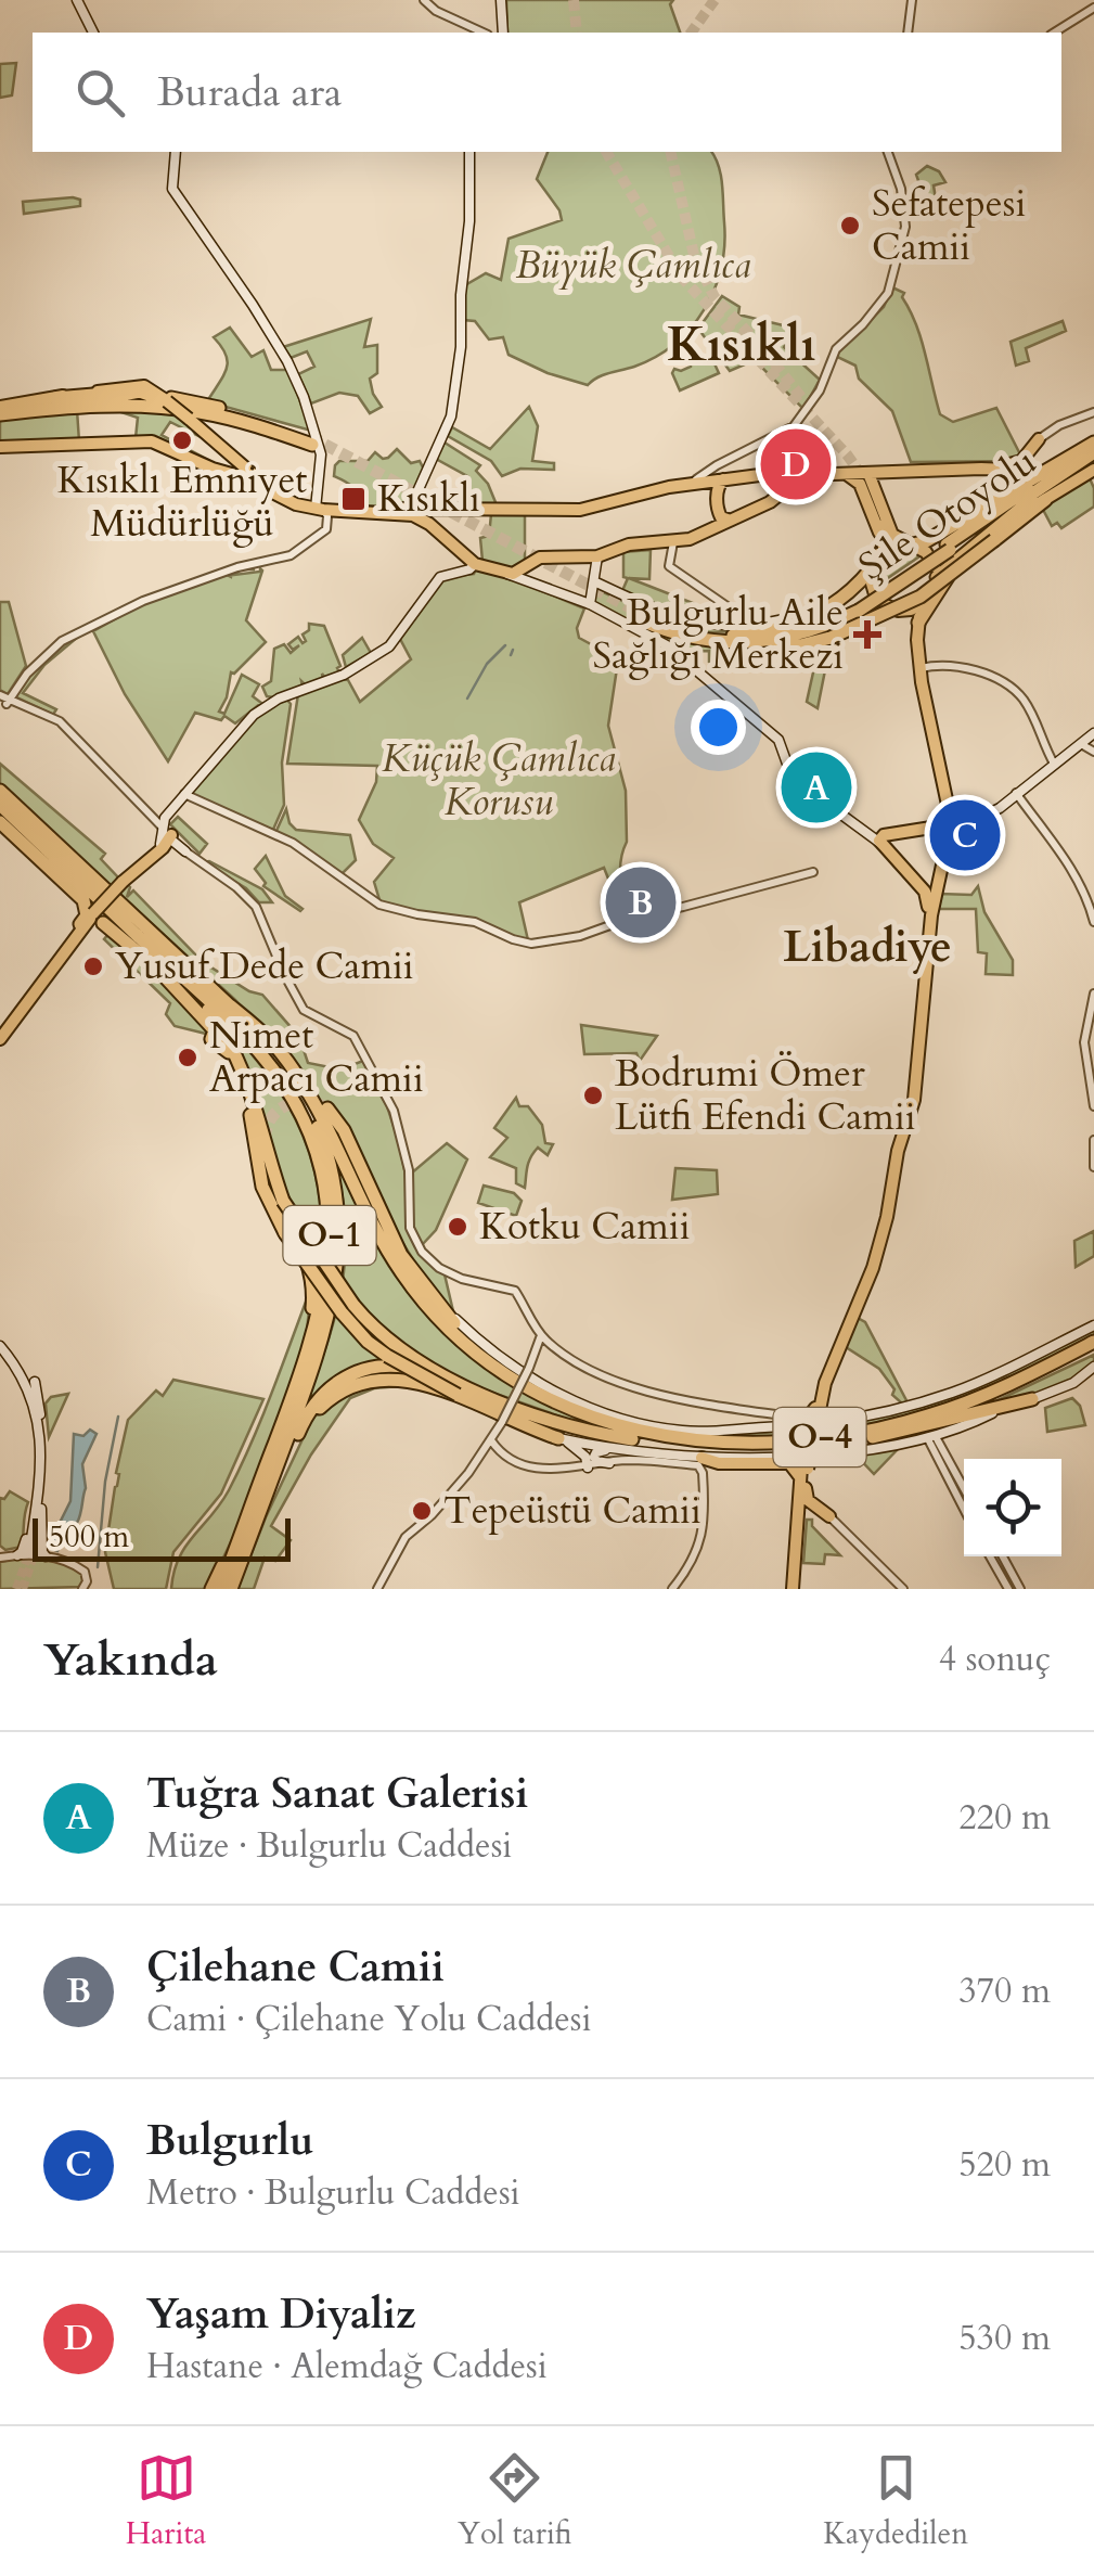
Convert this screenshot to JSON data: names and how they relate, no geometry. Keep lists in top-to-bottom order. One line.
{"streets":{"highway":["Şile Otoyolu","O-1","O-4"]},"crossings":[["O-1","O-4"]],"districts":["Kısıklı","Libadiye"],"parks":["Büyük Çamlıca","Küçük Çamlıca Korusu"],"places":{"other":["Sefatepesi Camii","Kısıklı Emniyet Müdürlüğü","Yusuf Dede Camii","Nimet Arpacı Camii","Bodrumi Ömer Lütfi Efendi Camii","Kotku Camii","Tepeüstü Camii"],"transit":["Kısıklı"],"health":["Bulgurlu Aile Sağlığı Merkezi"]},"scale_bar":"500 m","page":{"search":"Burada ara","pins":["D","A","C","B"],"scale":"500 m","heading":["Yakında","4 sonuç"],"list":[{"mark":"A","name":"Tuğra Sanat Galerisi","note":"Müze · Bulgurlu Caddesi","value":"220 m"},{"mark":"B","name":"Çilehane Camii","note":"Cami · Çilehane Yolu Caddesi","value":"370 m"},{"mark":"C","name":"Bulgurlu","note":"Metro · Bulgurlu Caddesi","value":"520 m"},{"mark":"D","name":"Yaşam Diyaliz","note":"Hastane · Alemdağ Caddesi","value":"530 m"}],"nav":["Harita","Yol tarifi","Kaydedilen"]}}
